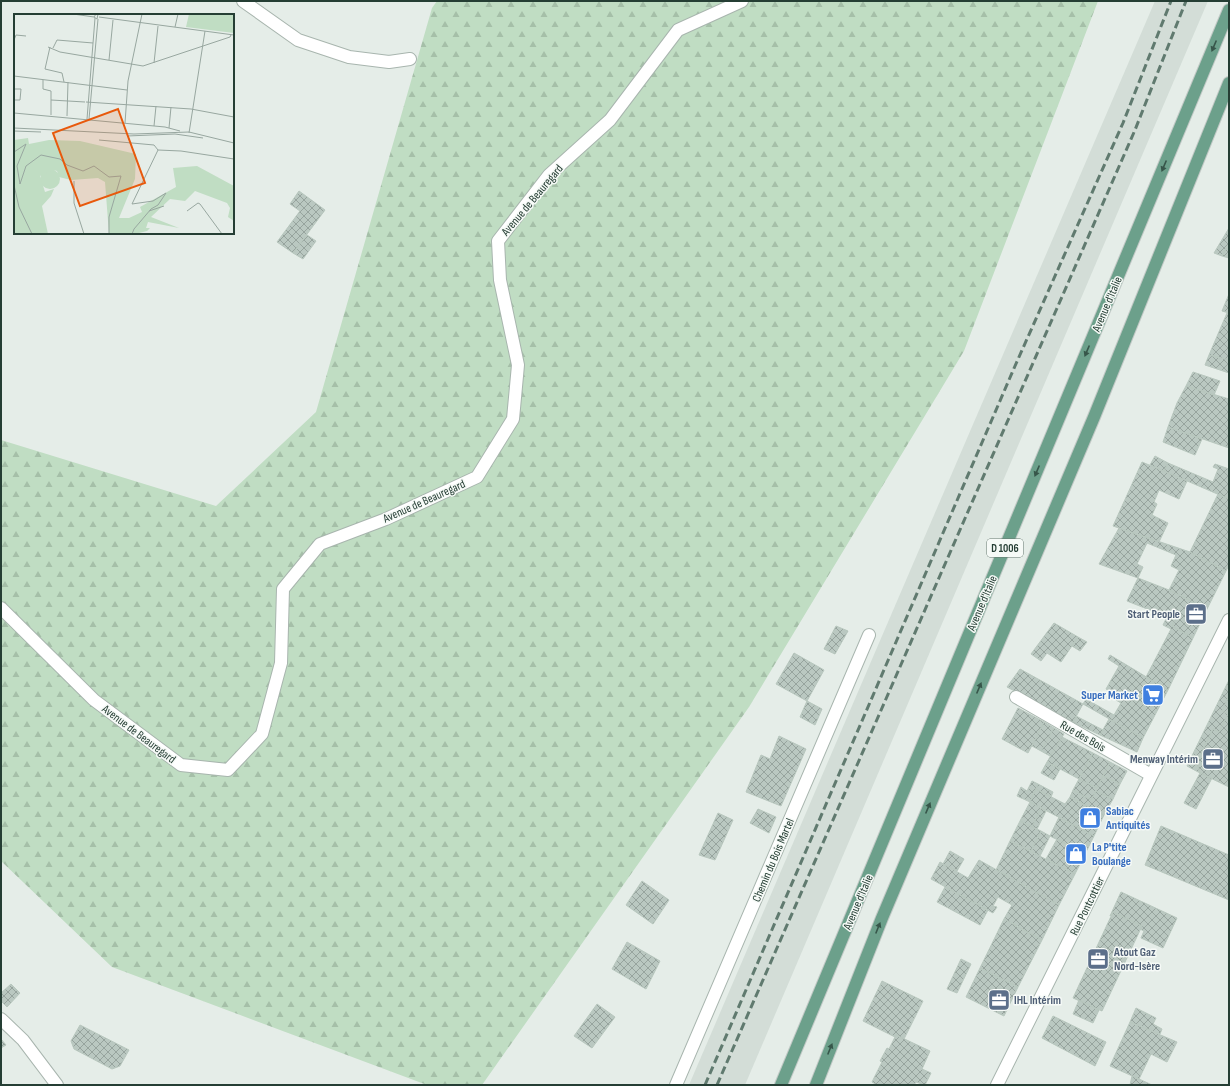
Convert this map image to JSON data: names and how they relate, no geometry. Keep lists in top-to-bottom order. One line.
{"streets":{"main road":["Avenue d'Italie","D 1006"],"street":["Avenue de Beauregard","Rue des Bois","Chemin du Bois Martel","Rue Pontcottier"]},"crossings":[["Rue des Bois","Rue Pontcottier"]],"places":{"office":["Start People","Menway Intérim","Atout Gaz Nord-Isère","IHL Intérim"],"supermarket":["Super Market"],"shop":["Sabiac Antiquités","La P'tite Boulange"]}}
